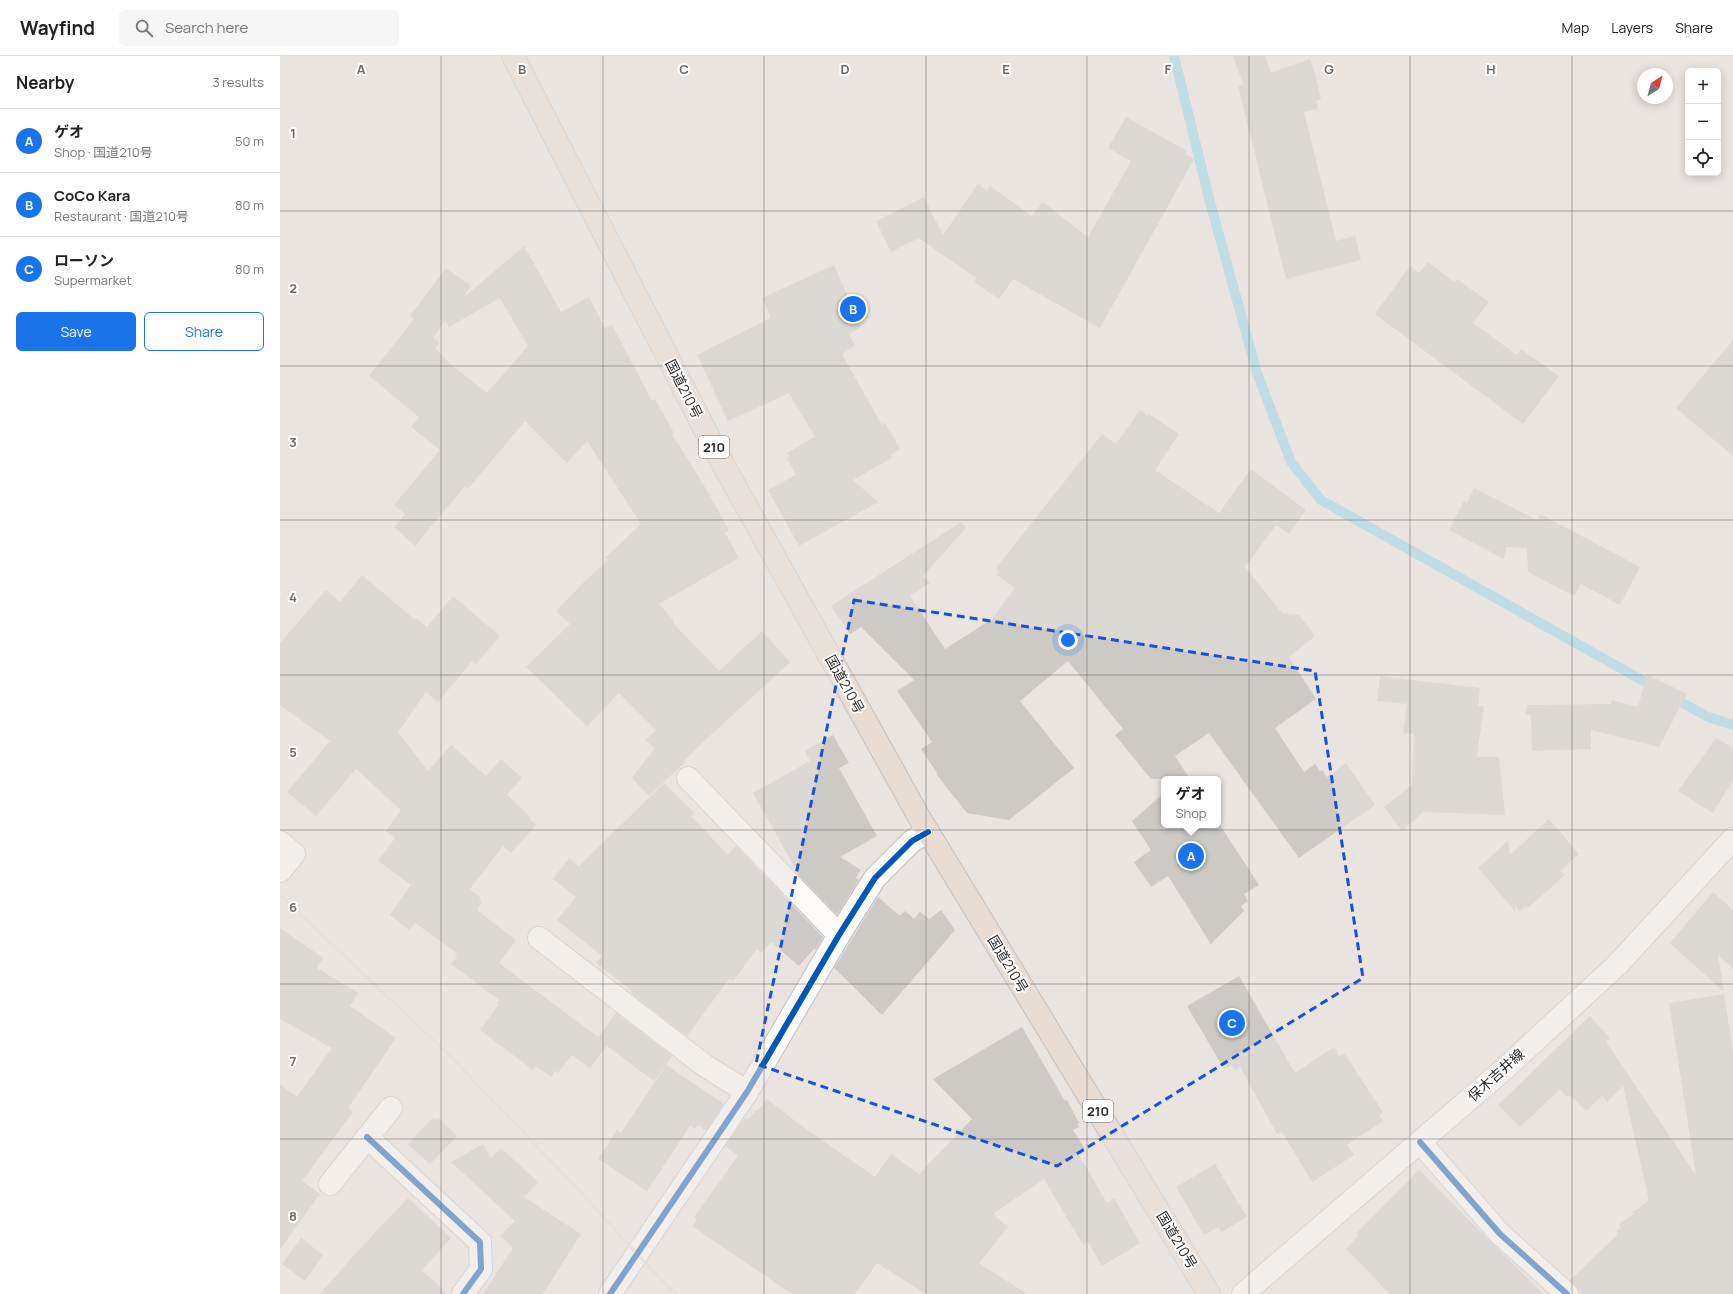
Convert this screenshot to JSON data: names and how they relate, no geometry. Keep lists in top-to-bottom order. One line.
{"streets":{"highway":["国道210号","210"],"street":["保木吉井線"]},"north":"top right","page":{"header":"Wayfind","search":"Search here","nav":["Map","Layers","Share"],"heading":["Nearby","3 results"],"map_buttons":["+","−"],"list":[{"mark":"A","name":"ゲオ","note":"Shop · 国道210号","value":"50 m"},{"mark":"B","name":"CoCo Kara","note":"Restaurant · 国道210号","value":"80 m"},{"mark":"C","name":"ローソン","note":"Supermarket","value":"80 m"}],"pins":["B","A","C"],"buttons":["Save","Share"],"popup":["ゲオ","Shop"]},"grid":{"columns":["A","B","C","D","E","F","G","H"],"rows":["1","2","3","4","5","6","7","8"]}}
